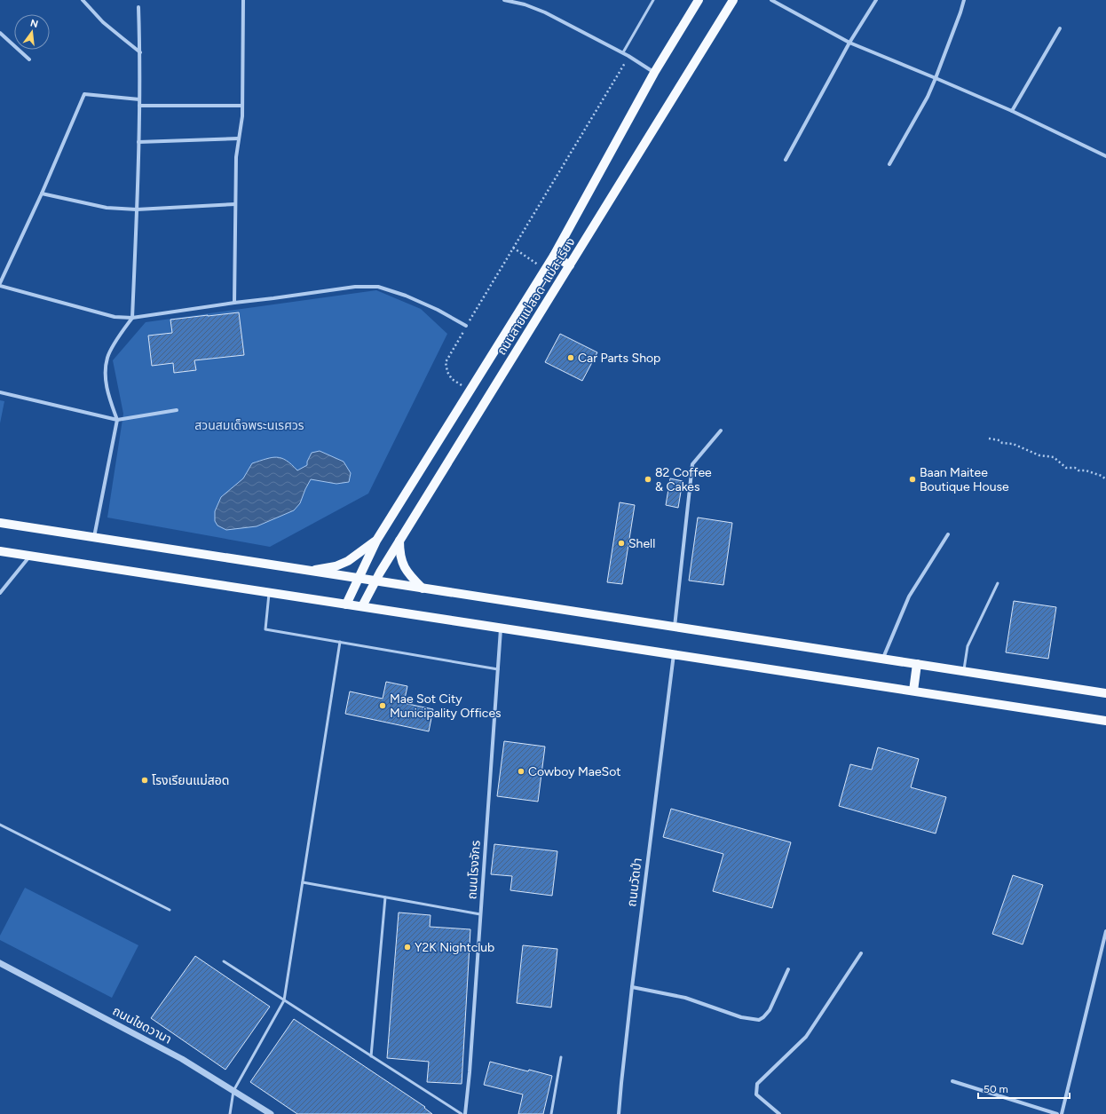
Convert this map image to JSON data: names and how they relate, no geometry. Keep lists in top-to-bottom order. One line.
{"streets":{"main road":["ถนนสายแม่สอด–แม่สะเรียง"],"street":["ถนนโรงจักร","ถนนวัดป่า","ถนนไชดวานา"]},"parks":["สวนสมเด็จพระนเรศวร"],"places":["Car Parts Shop","82 Coffee & Cakes","Baan Maitee Boutique House","Shell","Mae Sot City Municipality Offices","Cowboy MaeSot","โรงเรียนแม่สอด","Y2K Nightclub"],"scale_bar":"50 m","north":"top"}
